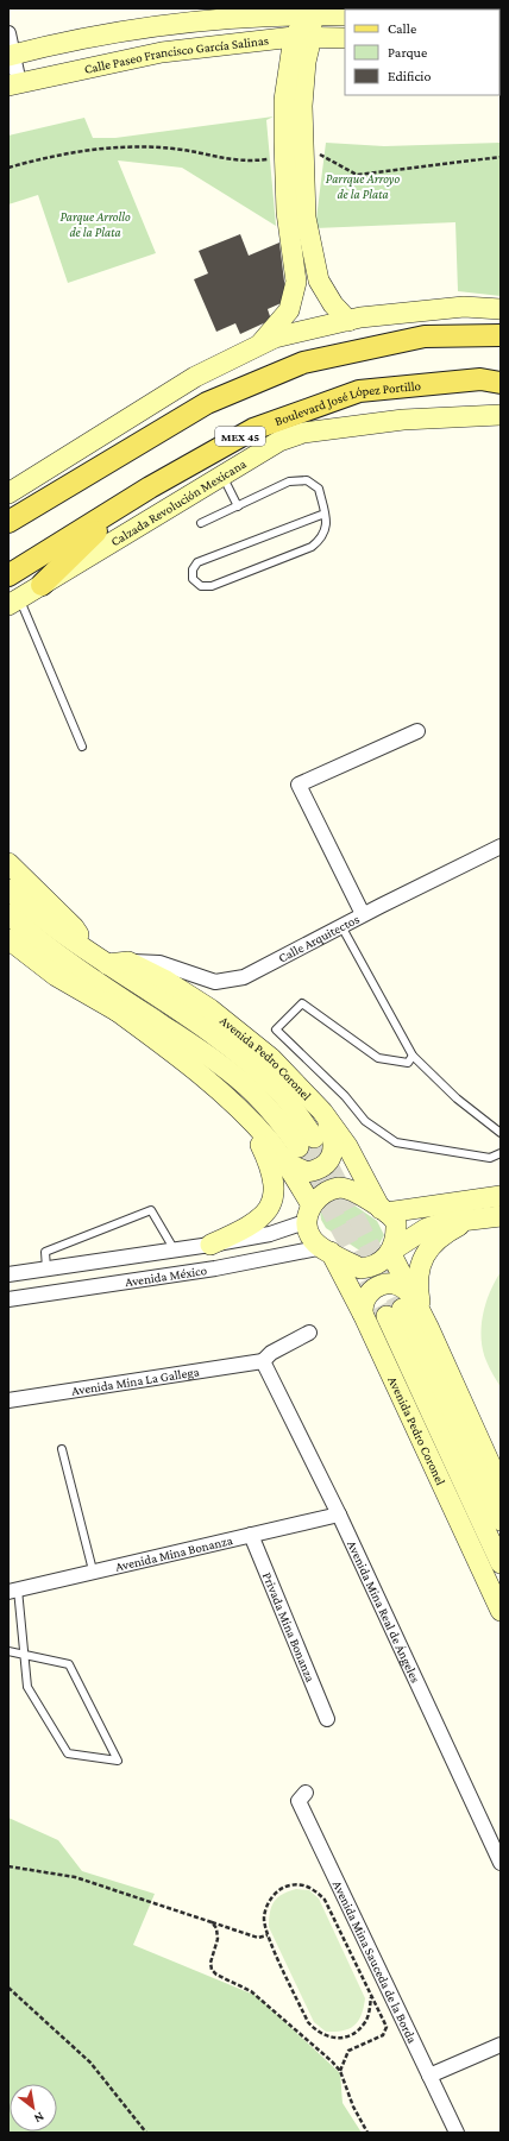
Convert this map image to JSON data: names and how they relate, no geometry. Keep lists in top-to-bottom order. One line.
{"streets":{"main road":["Boulevard José López Portillo","MEX 45"],"street":["Calle Paseo Francisco García Salinas","Calzada Revolución Mexicana","Calle Arquitectos","Avenida Pedro Coronel","Avenida México","Avenida Mina La Gallega","Avenida Mina Bonanza","Avenida Mina Real de Ángeles","Privada Mina Bonanza","Avenida Mina Sauceda de la Borda"]},"crossings":[["Calle Arquitectos","Avenida Pedro Coronel"],["Avenida Pedro Coronel","Avenida México"],["Avenida Mina La Gallega","Avenida Mina Real de Ángeles"],["Avenida Mina Bonanza","Avenida Mina Real de Ángeles"],["Avenida Mina Bonanza","Privada Mina Bonanza"]],"parks":["Parrque Arroyo de la Plata","Parque Arrollo de la Plata"],"legend":["Calle","Parque","Edificio"],"north":"bottom right"}
